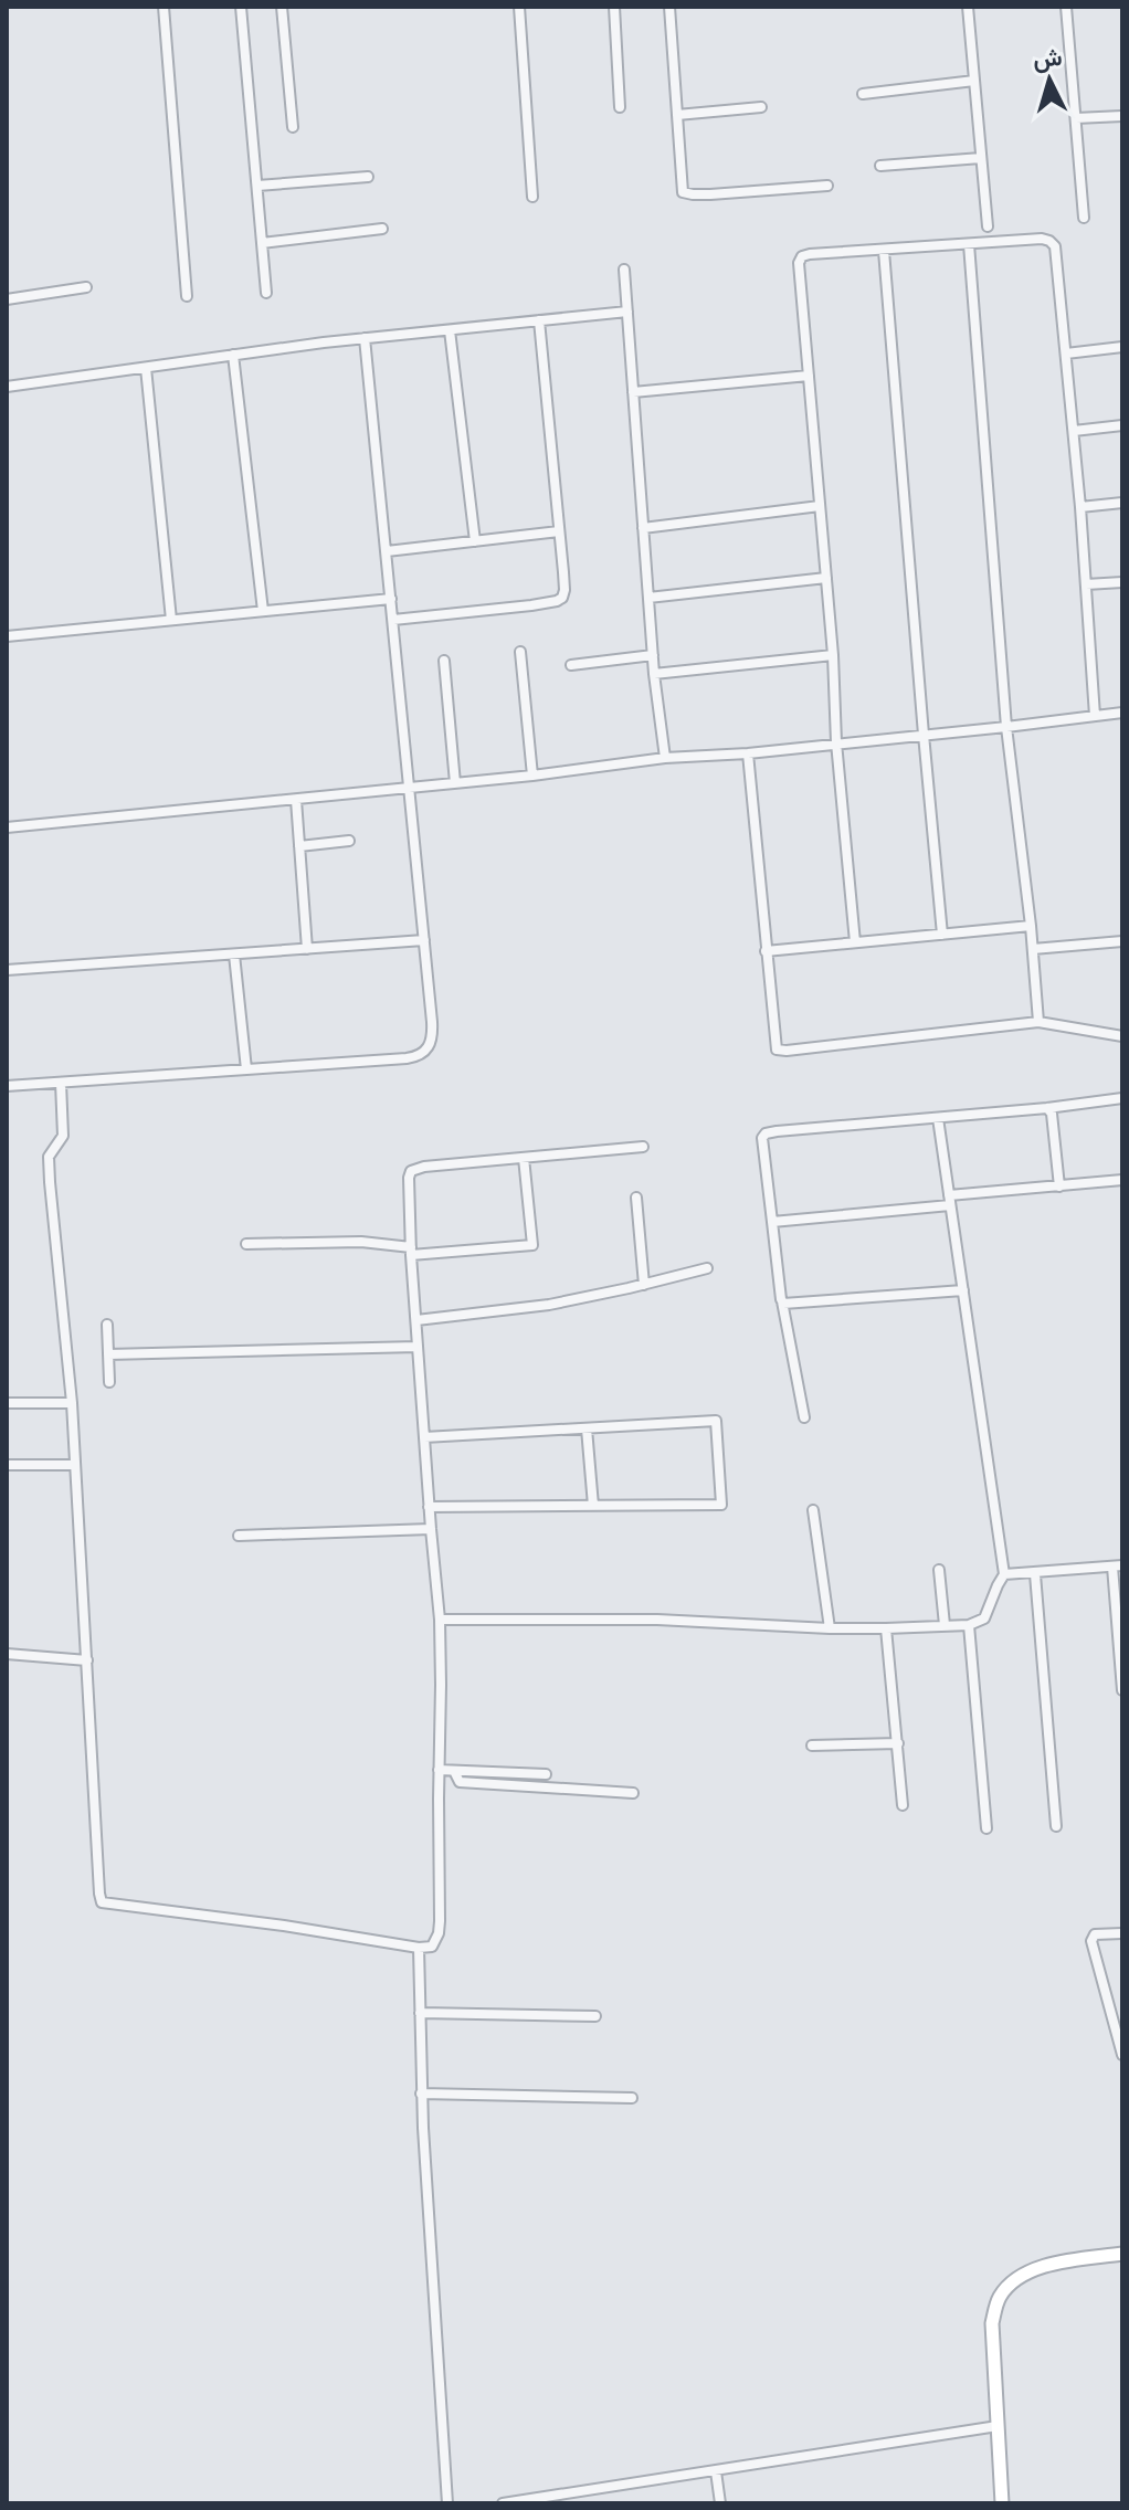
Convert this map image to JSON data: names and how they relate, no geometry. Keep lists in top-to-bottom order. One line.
{"north":"top"}
